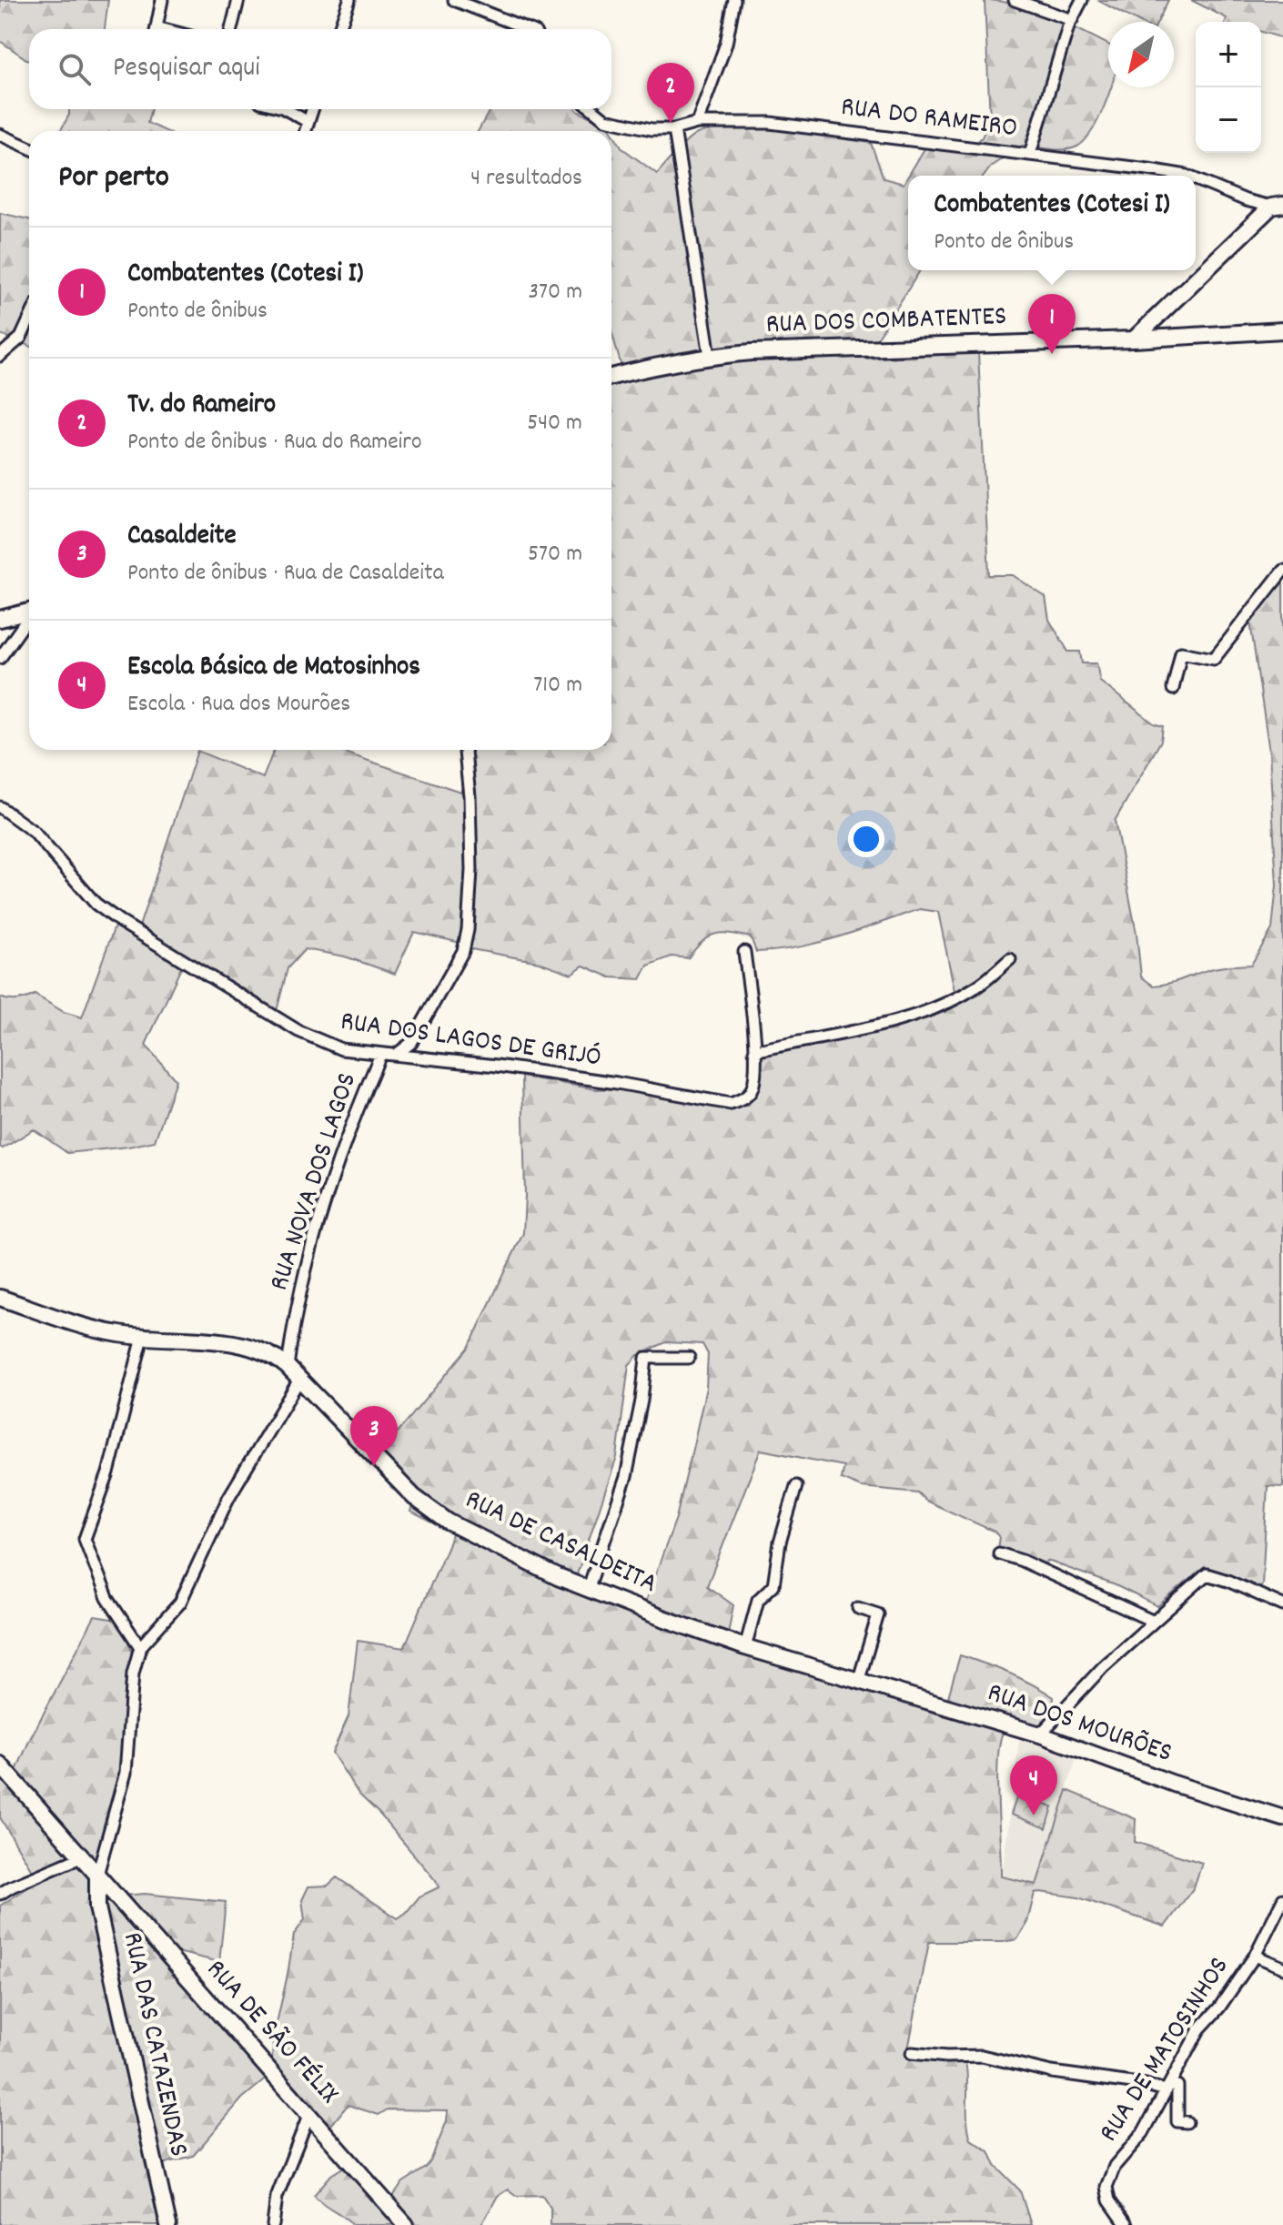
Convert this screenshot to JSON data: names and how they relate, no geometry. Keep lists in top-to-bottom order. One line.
{"streets":{"street":["RUA DO RAMEIRO","RUA DOS COMBATENTES","RUA DOS LAGOS DE GRIJÓ","RUA NOVA DOS LAGOS","RUA DE CASALDEITA","RUA DOS MOURÕES","RUA DE SÃO FÉLIX","RUA DAS CATAZENDAS","RUA DE MATOSINHOS"]},"crossings":[["RUA DOS LAGOS DE GRIJÓ","RUA NOVA DOS LAGOS"],["RUA NOVA DOS LAGOS","RUA DE CASALDEITA"],["RUA DE CASALDEITA","RUA DOS MOURÕES"],["RUA DE SÃO FÉLIX","RUA DAS CATAZENDAS"]],"north":"bottom left","page":{"map_buttons":["+","−"],"search":"Pesquisar aqui","pins":["2","1","3","4"],"heading":["Por perto","4 resultados"],"popup":["Combatentes (Cotesi I)","Ponto de ônibus"],"list":[{"mark":"1","name":"Combatentes (Cotesi I)","note":"Ponto de ônibus","value":"370 m"},{"mark":"2","name":"Tv. do Rameiro","note":"Ponto de ônibus · Rua do Rameiro","value":"540 m"},{"mark":"3","name":"Casaldeite","note":"Ponto de ônibus · Rua de Casaldeita","value":"570 m"},{"mark":"4","name":"Escola Básica de Matosinhos","note":"Escola · Rua dos Mourões","value":"710 m"}]}}
